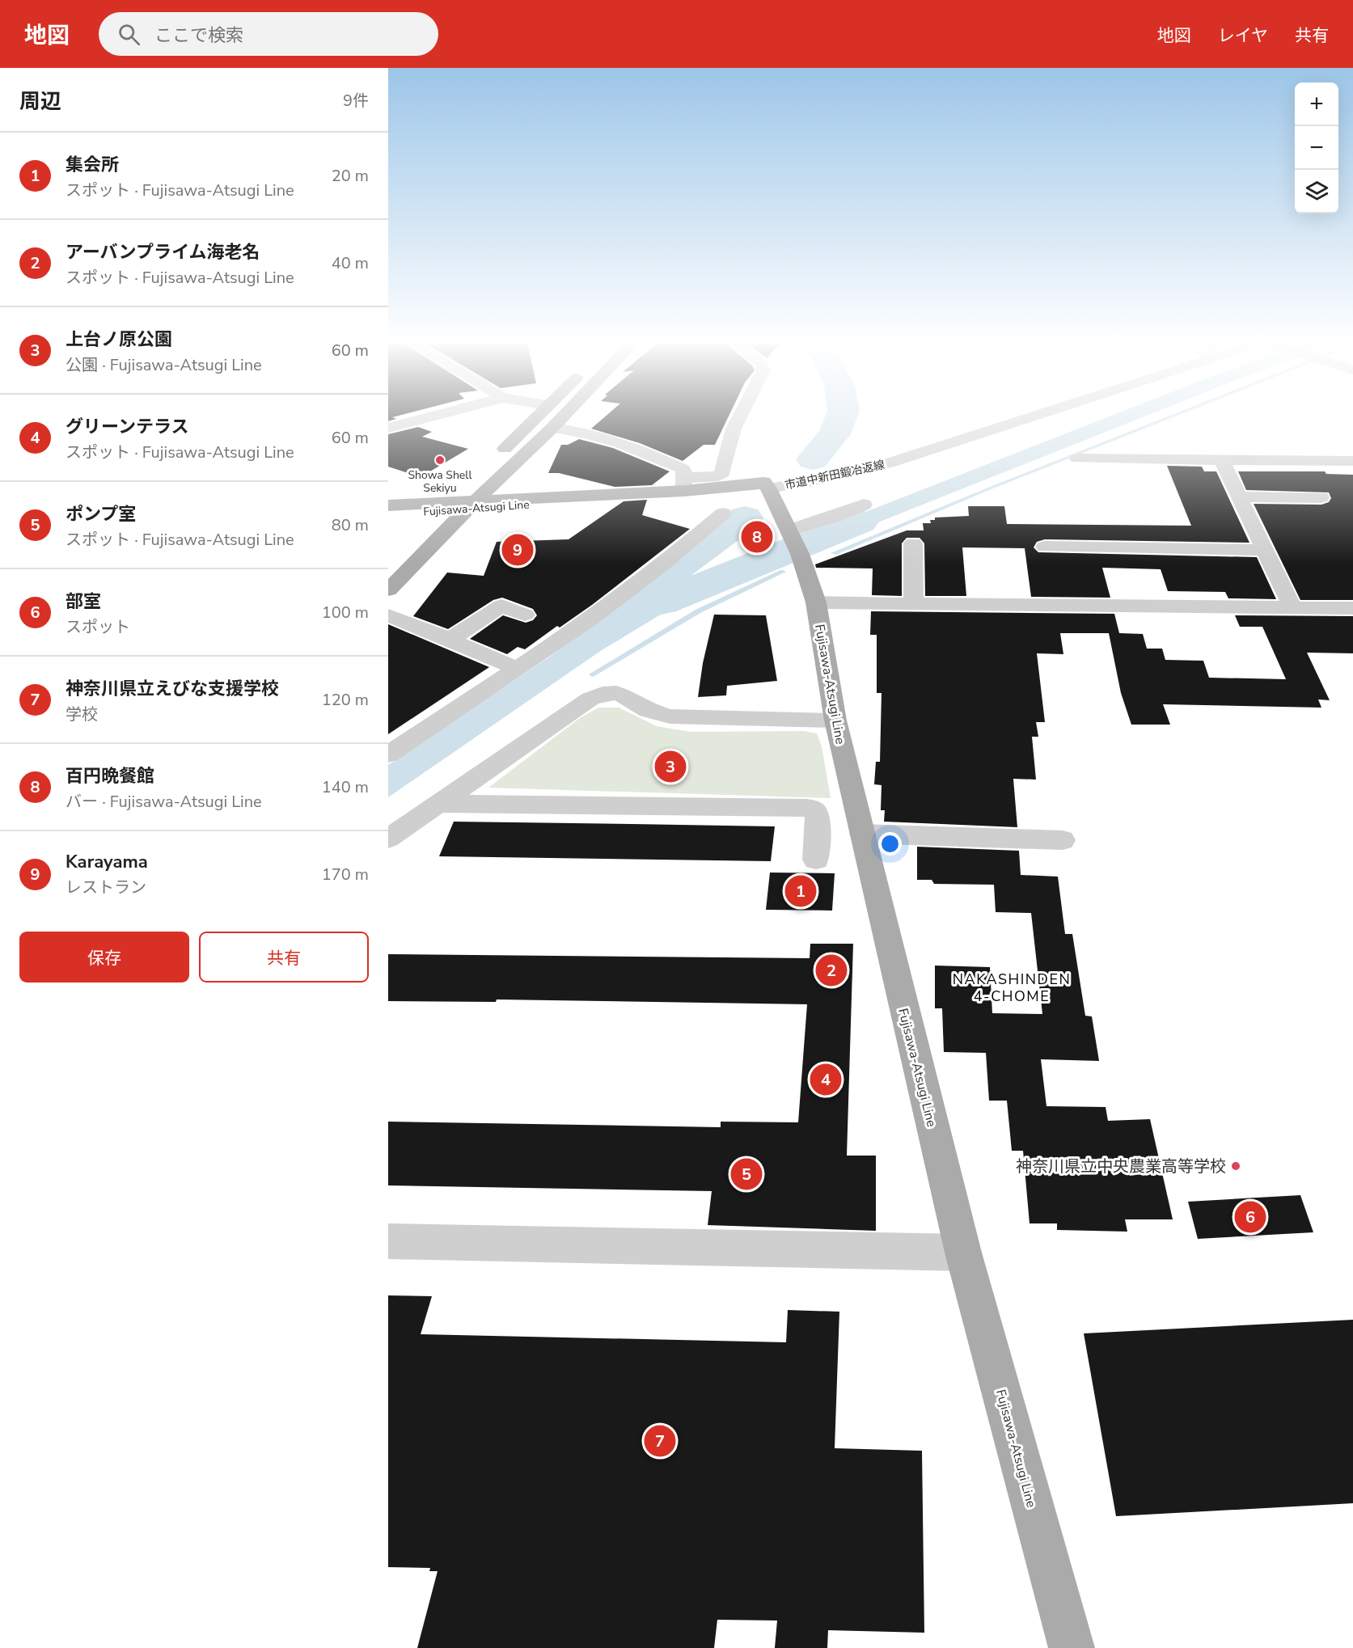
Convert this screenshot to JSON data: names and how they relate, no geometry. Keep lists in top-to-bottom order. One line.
{"streets":{"main road":["Fujisawa-Atsugi Line"],"street":["市道中新田鍛冶返線"]},"crossings":[["市道中新田鍛冶返線","Fujisawa-Atsugi Line"]],"districts":["NAKASHINDEN 4-CHOME"],"places":["Showa Shell Sekiyu","神奈川県立中央農業高等学校"],"page":{"header":"地図","search":"ここで検索","nav":["地図","レイヤ","共有"],"heading":["周辺","9件"],"map_buttons":["+","−"],"list":[{"mark":"1","name":"集会所","note":"スポット · Fujisawa-Atsugi Line","value":"20 m"},{"mark":"2","name":"アーバンプライム海老名","note":"スポット · Fujisawa-Atsugi Line","value":"40 m"},{"mark":"3","name":"上台ノ原公園","note":"公園 · Fujisawa-Atsugi Line","value":"60 m"},{"mark":"4","name":"グリーンテラス","note":"スポット · Fujisawa-Atsugi Line","value":"60 m"},{"mark":"5","name":"ポンプ室","note":"スポット · Fujisawa-Atsugi Line","value":"80 m"},{"mark":"6","name":"部室","note":"スポット","value":"100 m"},{"mark":"7","name":"神奈川県立えびな支援学校","note":"学校","value":"120 m"},{"mark":"8","name":"百円晩餐館","note":"バー · Fujisawa-Atsugi Line","value":"140 m"},{"mark":"9","name":"Karayama","note":"レストラン","value":"170 m"}],"pins":["8","9","3","1","2","4","5","6","7"],"buttons":["保存","共有"]}}
